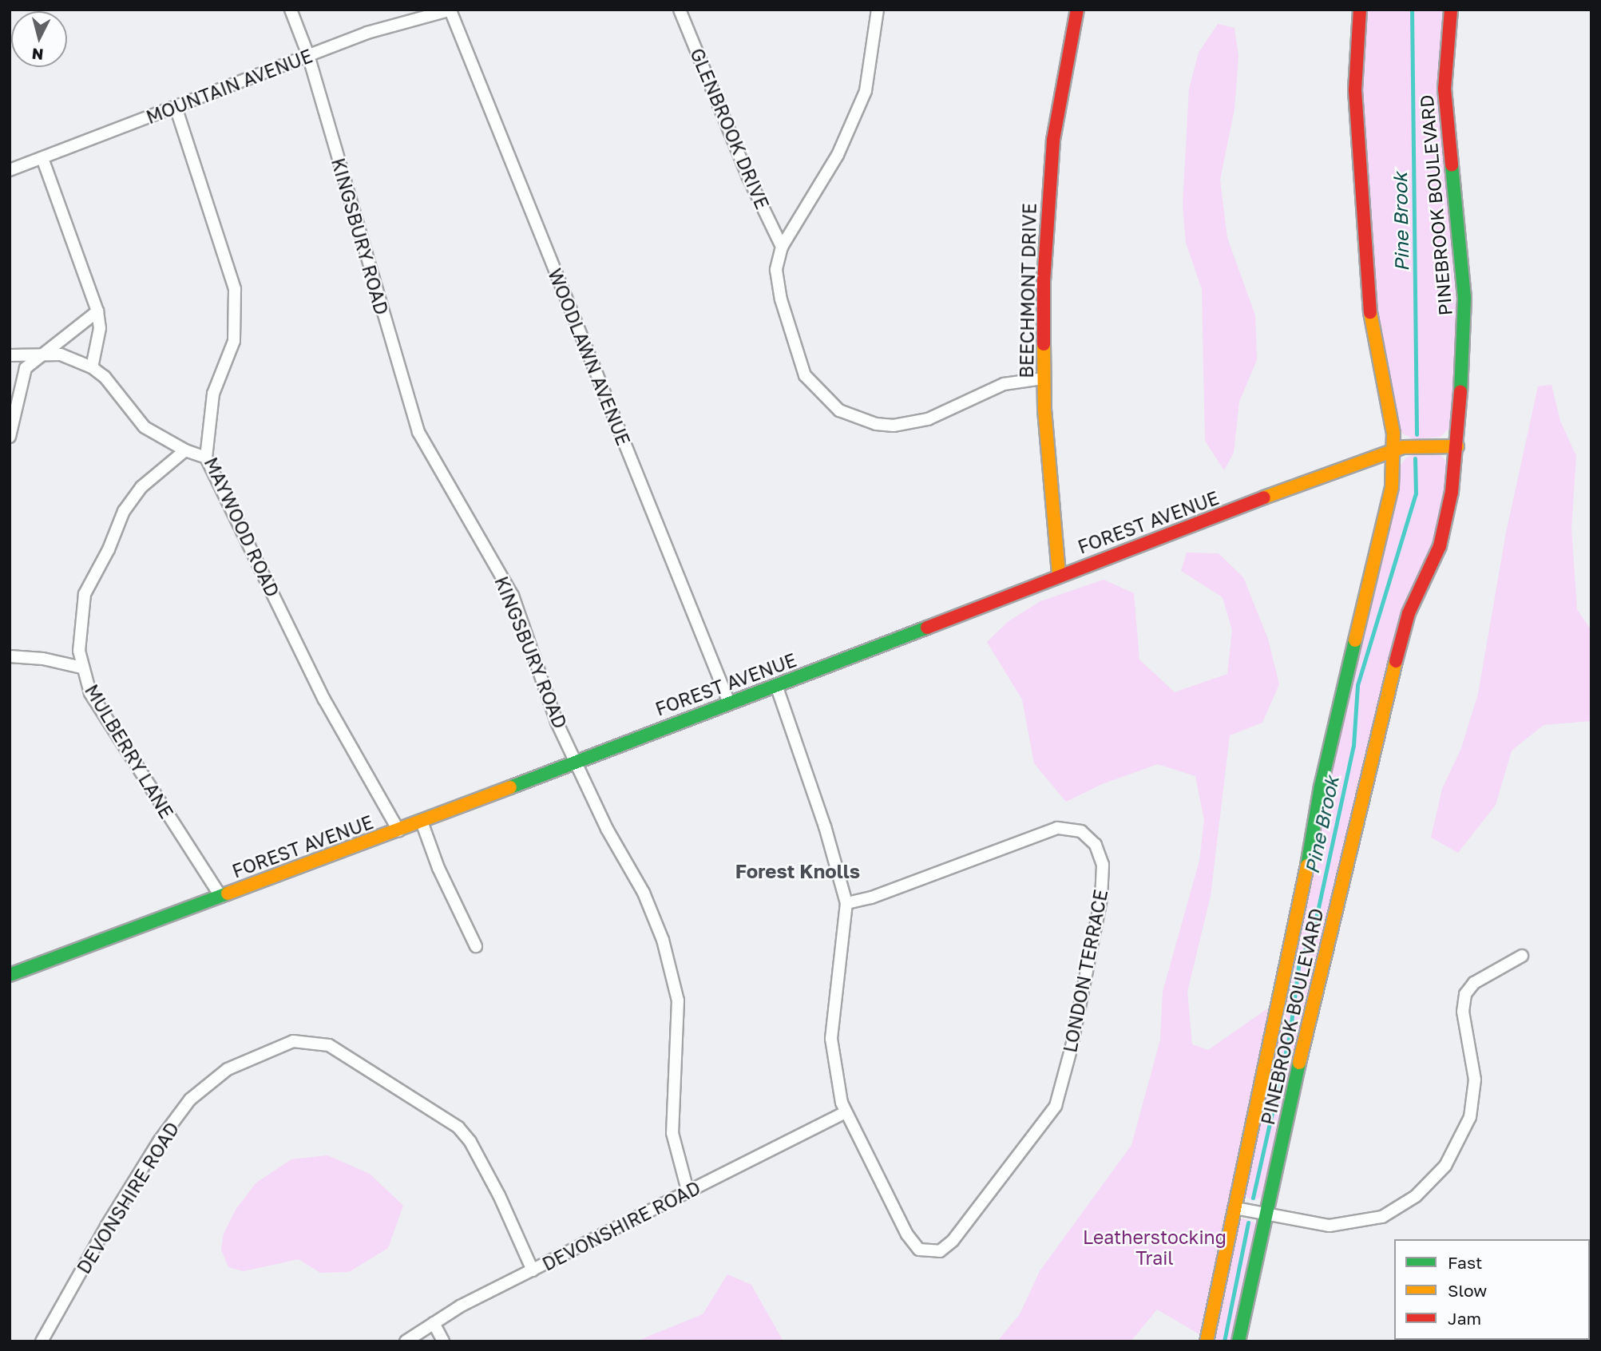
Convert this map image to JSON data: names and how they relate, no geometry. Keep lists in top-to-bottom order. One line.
{"streets":{"street":["MOUNTAIN AVENUE","GLENBROOK DRIVE","PINEBROOK BOULEVARD","KINGSBURY ROAD","BEECHMONT DRIVE","WOODLAWN AVENUE","FOREST AVENUE","MAYWOOD ROAD","MULBERRY LANE","LONDON TERRACE","DEVONSHIRE ROAD"]},"crossings":[["MOUNTAIN AVENUE","KINGSBURY ROAD"],["MOUNTAIN AVENUE","WOODLAWN AVENUE"],["MOUNTAIN AVENUE","MAYWOOD ROAD"],["PINEBROOK BOULEVARD","FOREST AVENUE"],["KINGSBURY ROAD","FOREST AVENUE"],["KINGSBURY ROAD","DEVONSHIRE ROAD"],["BEECHMONT DRIVE","FOREST AVENUE"],["WOODLAWN AVENUE","FOREST AVENUE"],["FOREST AVENUE","MAYWOOD ROAD"],["FOREST AVENUE","MULBERRY LANE"],["LONDON TERRACE","DEVONSHIRE ROAD"]],"districts":["Forest Knolls"],"water":["Pine Brook"],"parks":["Leatherstocking Trail"],"legend":["Fast","Slow","Jam"],"north":"bottom"}
